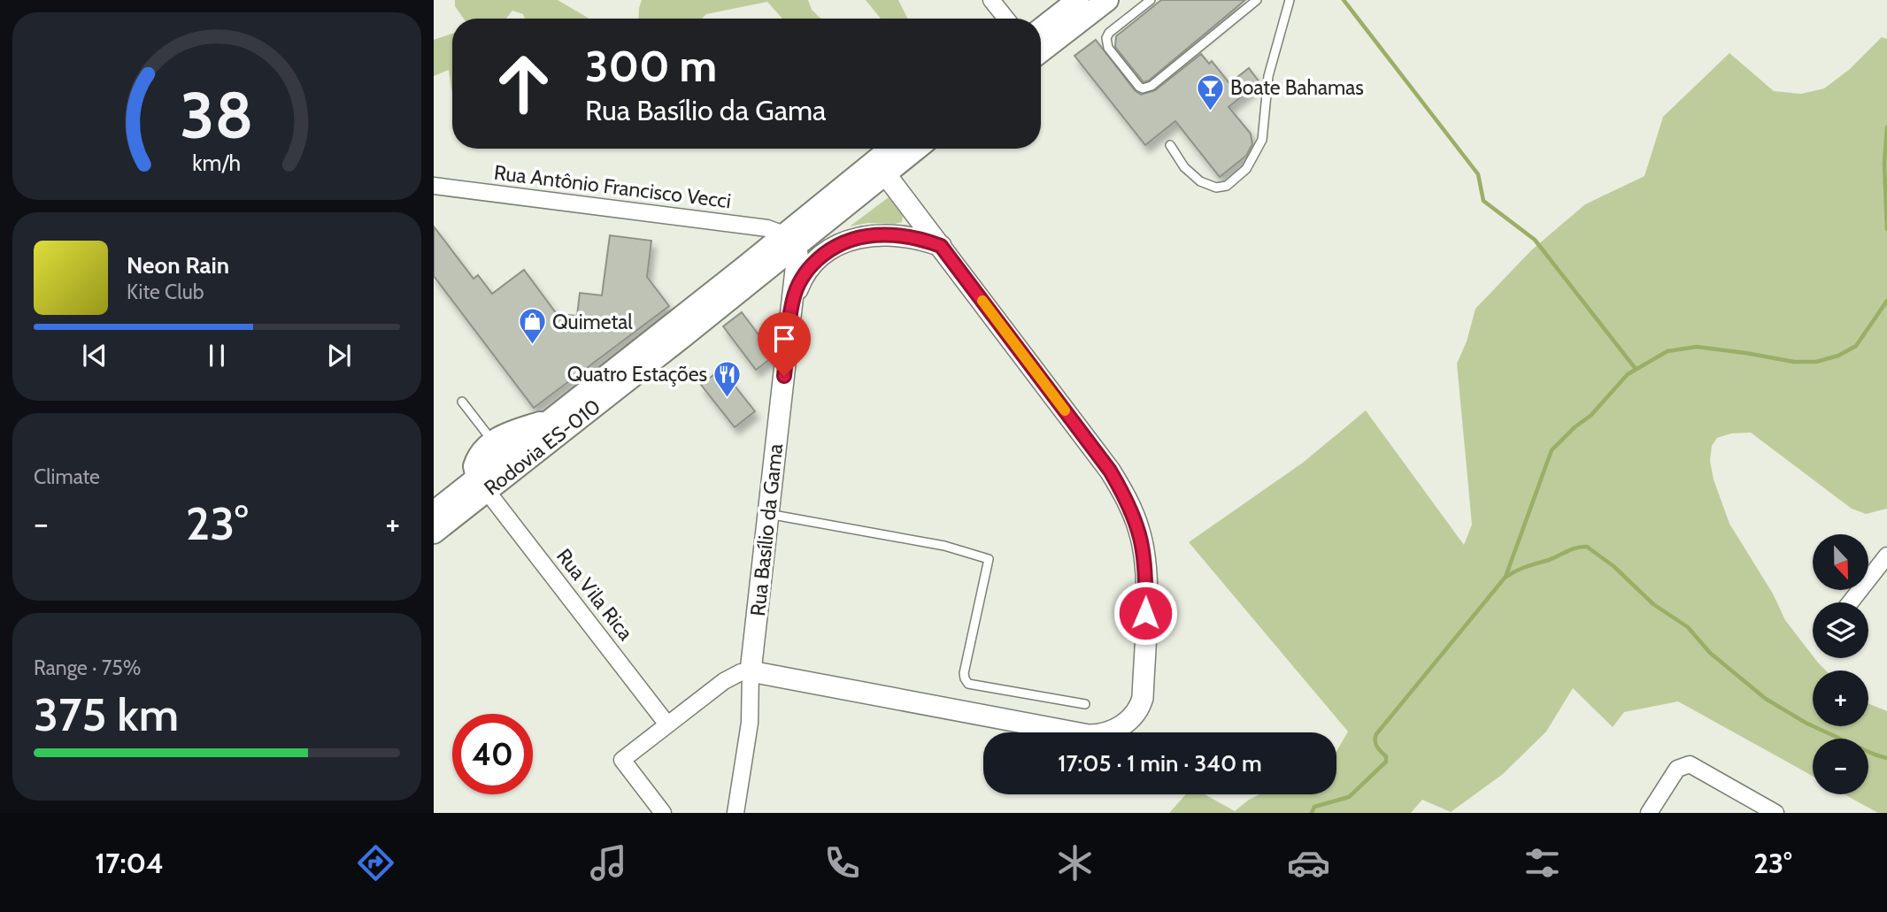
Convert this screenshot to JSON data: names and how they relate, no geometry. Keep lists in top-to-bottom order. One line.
{"streets":{"main road":["Rodovia ES-010"],"street":["Rua Antônio Francisco Vecci","Rua Basílio da Gama","Rua Vila Rica"]},"crossings":[["Rua Antônio Francisco Vecci","Rodovia ES-010"],["Rua Antônio Francisco Vecci","Rua Basílio da Gama"],["Rodovia ES-010","Rua Basílio da Gama"],["Rodovia ES-010","Rua Vila Rica"]],"places":{"bar":["Boate Bahamas"],"shop":["Quimetal"],"restaurant":["Quatro Estações"]},"north":"bottom","page":{"turn":["300 m","Rua Basílio da Gama"],"song":["Neon Rain","Kite Club"],"tile":["Climate",["Range · 75%","375 km"]],"heat":["−","23°","+"],"map_buttons":["+","−"],"limit":"40","trip":"17:05 · 1 min · 340 m","tabs":["17:04","23°"],"gauge":["38","km/h"]}}
